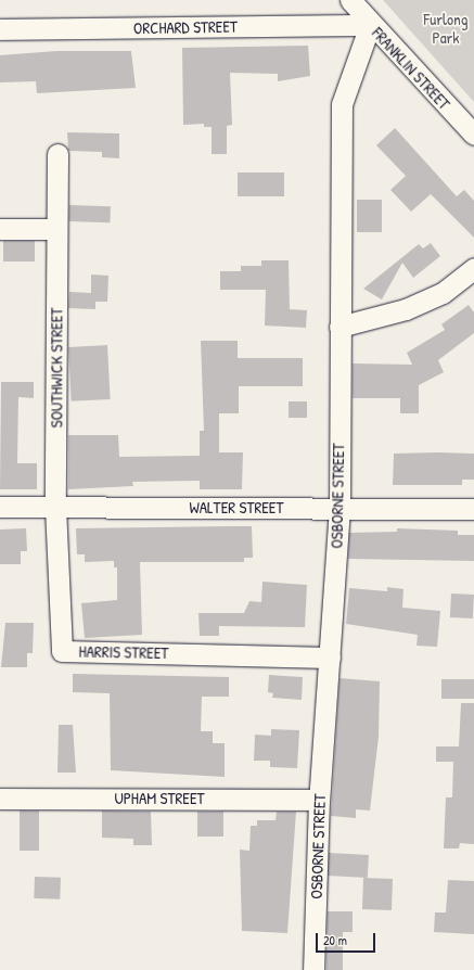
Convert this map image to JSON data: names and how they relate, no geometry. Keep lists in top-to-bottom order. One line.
{"streets":{"street":["ORCHARD STREET","FRANKLIN STREET","SOUTHWICK STREET","OSBORNE STREET","WALTER STREET","HARRIS STREET","UPHAM STREET"]},"crossings":[["ORCHARD STREET","FRANKLIN STREET"],["ORCHARD STREET","OSBORNE STREET"],["FRANKLIN STREET","OSBORNE STREET"],["SOUTHWICK STREET","WALTER STREET"],["SOUTHWICK STREET","HARRIS STREET"],["OSBORNE STREET","WALTER STREET"],["OSBORNE STREET","HARRIS STREET"],["OSBORNE STREET","UPHAM STREET"],["WALTER STREET","HARRIS STREET"]],"parks":["Furlong Park"],"scale_bar":"20 m"}
